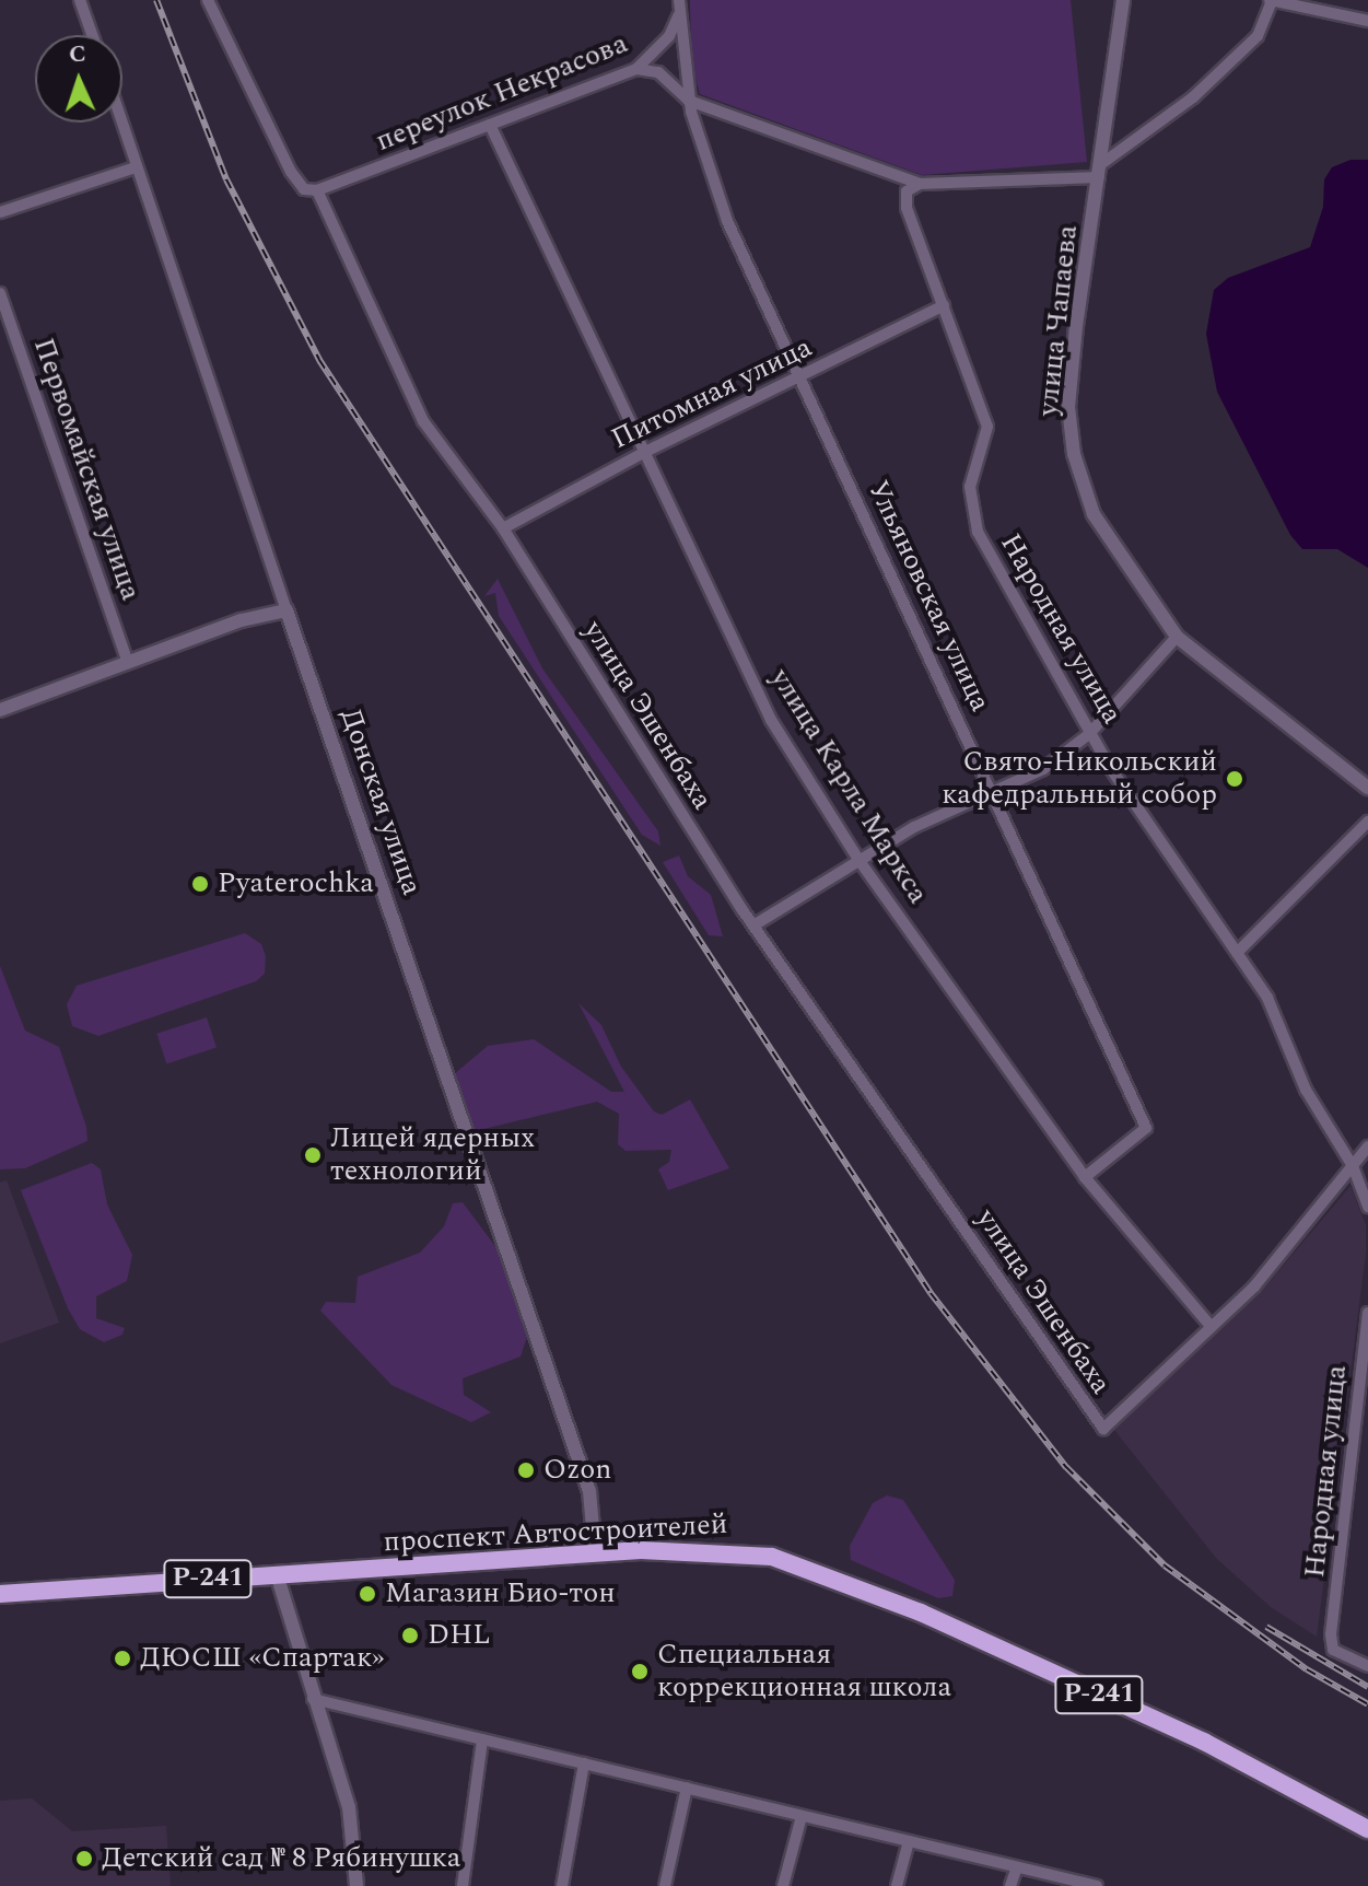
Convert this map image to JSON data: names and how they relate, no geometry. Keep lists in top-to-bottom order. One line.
{"streets":{"highway":["проспект Автостроителей","Р-241"],"street":["переулок Некрасова","улица Чапаева","Питомная улица","Первомайская улица","Ульяновская улица","Народная улица","улица Эшенбаха","улица Карла Маркса","Донская улица"]},"crossings":[["переулок Некрасова","Ульяновская улица"],["переулок Некрасова","улица Эшенбаха"],["переулок Некрасова","улица Карла Маркса"],["Питомная улица","Ульяновская улица"],["Питомная улица","Народная улица"],["Питомная улица","улица Эшенбаха"],["Питомная улица","улица Карла Маркса"],["Ульяновская улица","улица Карла Маркса"],["улица Эшенбаха","улица Карла Маркса"],["Донская улица","проспект Автостроителей"]],"places":["Свято-Никольский кафедральный собор","Pyaterochka","Лицей ядерных технологий","Ozon","Магазин Био-тон","DHL","ДЮСШ «Спартак»","Специальная коррекционная школа","Детский сад № 8 Рябинушка"],"north":"top"}
